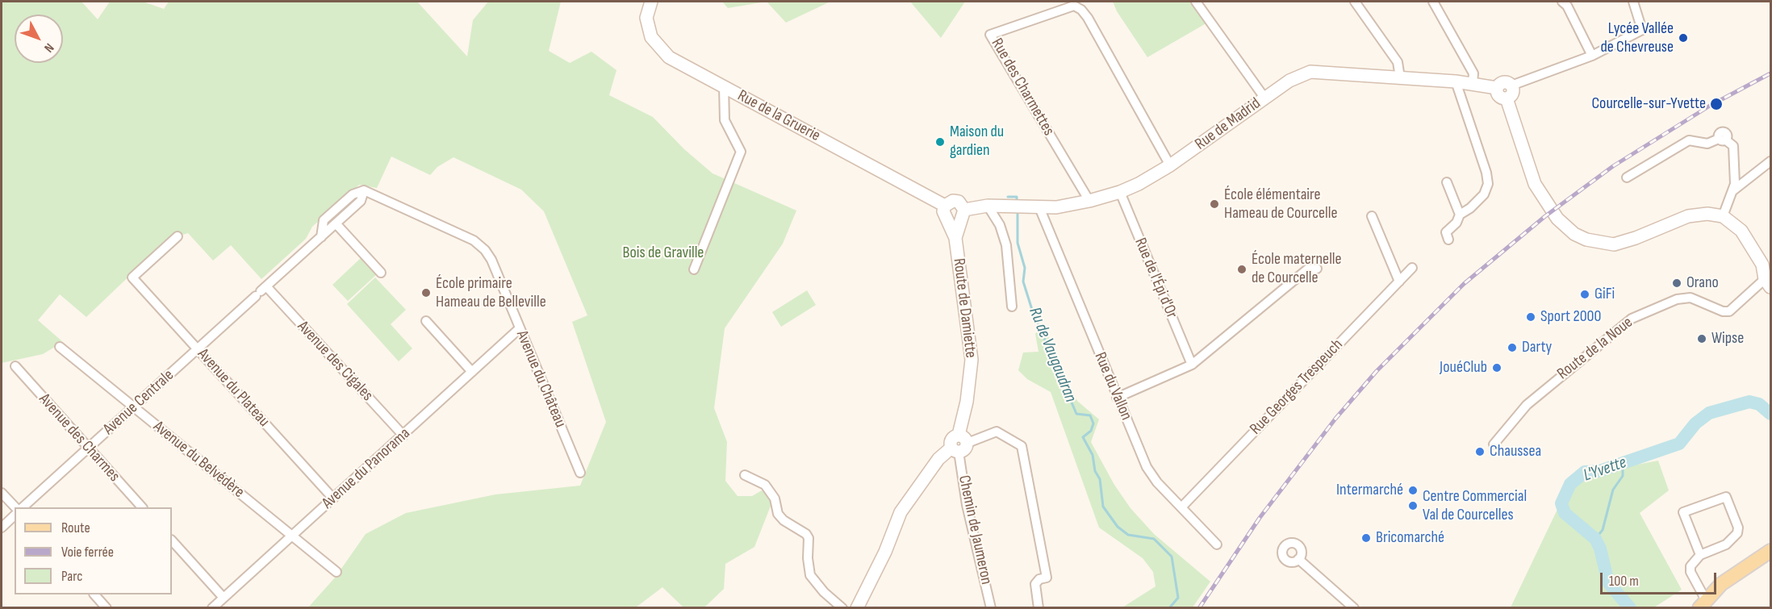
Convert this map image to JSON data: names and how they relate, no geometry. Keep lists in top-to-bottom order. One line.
{"streets":{"street":["Rue des Charmettes","Rue de la Gruerie","Rue de Madrid","Rue de l'Épi d'Or","Route de Damiette","Route de la Noue","Avenue des Cigales","Avenue du Château","Rue du Vallon","Rue Georges Trespeuch","Avenue du Plateau","Avenue Centrale","Avenue des Charmes","Avenue du Belvédère","Avenue du Panorama","Chemin de Jaumeron"]},"crossings":[["Rue des Charmettes","Rue de Madrid"],["Rue de la Gruerie","Rue de Madrid"],["Rue de la Gruerie","Route de Damiette"],["Rue de Madrid","Rue de l'Épi d'Or"],["Rue de Madrid","Route de Damiette"],["Rue de Madrid","Rue du Vallon"],["Route de Damiette","Chemin de Jaumeron"],["Avenue des Cigales","Avenue Centrale"],["Avenue des Cigales","Avenue du Panorama"],["Avenue du Château","Avenue Centrale"],["Avenue du Château","Avenue du Panorama"],["Rue du Vallon","Rue Georges Trespeuch"],["Avenue du Plateau","Avenue Centrale"],["Avenue du Plateau","Avenue du Panorama"],["Avenue Centrale","Avenue des Charmes"],["Avenue Centrale","Avenue du Belvédère"],["Avenue du Belvédère","Avenue du Panorama"]],"water":["Ru de Vaugaudran","L'Yvette"],"parks":["Bois de Graville"],"places":["Lycée Vallée de Chevreuse","Courcelle-sur-Yvette","Maison du gardien","École élémentaire Hameau de Courcelle","École maternelle de Courcelle","Orano","École primaire Hameau de Belleville","GiFi","Sport 2000","Wipse","Darty","JouéClub","Chaussea","Intermarché","Centre Commercial Val de Courcelles","Bricomarché"],"legend":["Route","Voie ferrée","Parc"],"scale_bar":"100 m","north":"bottom right"}
